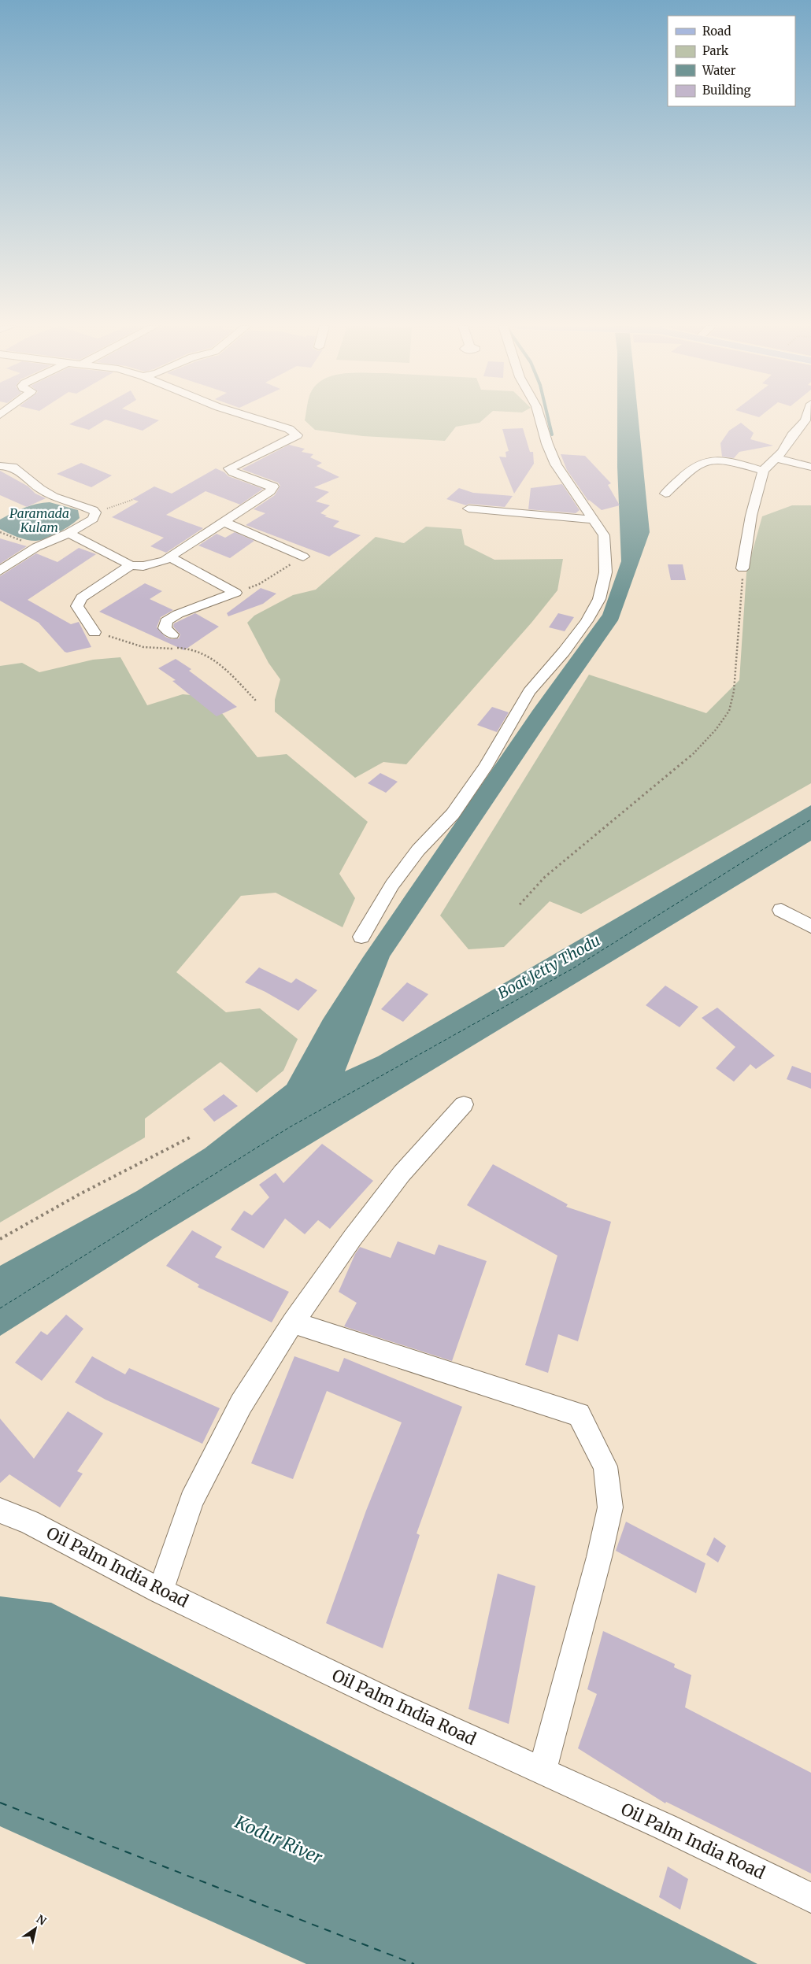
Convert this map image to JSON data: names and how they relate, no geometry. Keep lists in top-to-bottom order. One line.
{"streets":{"street":["Oil Palm India Road"]},"water":["Paramada Kulam","Boat Jetty Thodu","Kodur River"],"legend":["Road","Park","Water","Building"],"north":"top right"}
